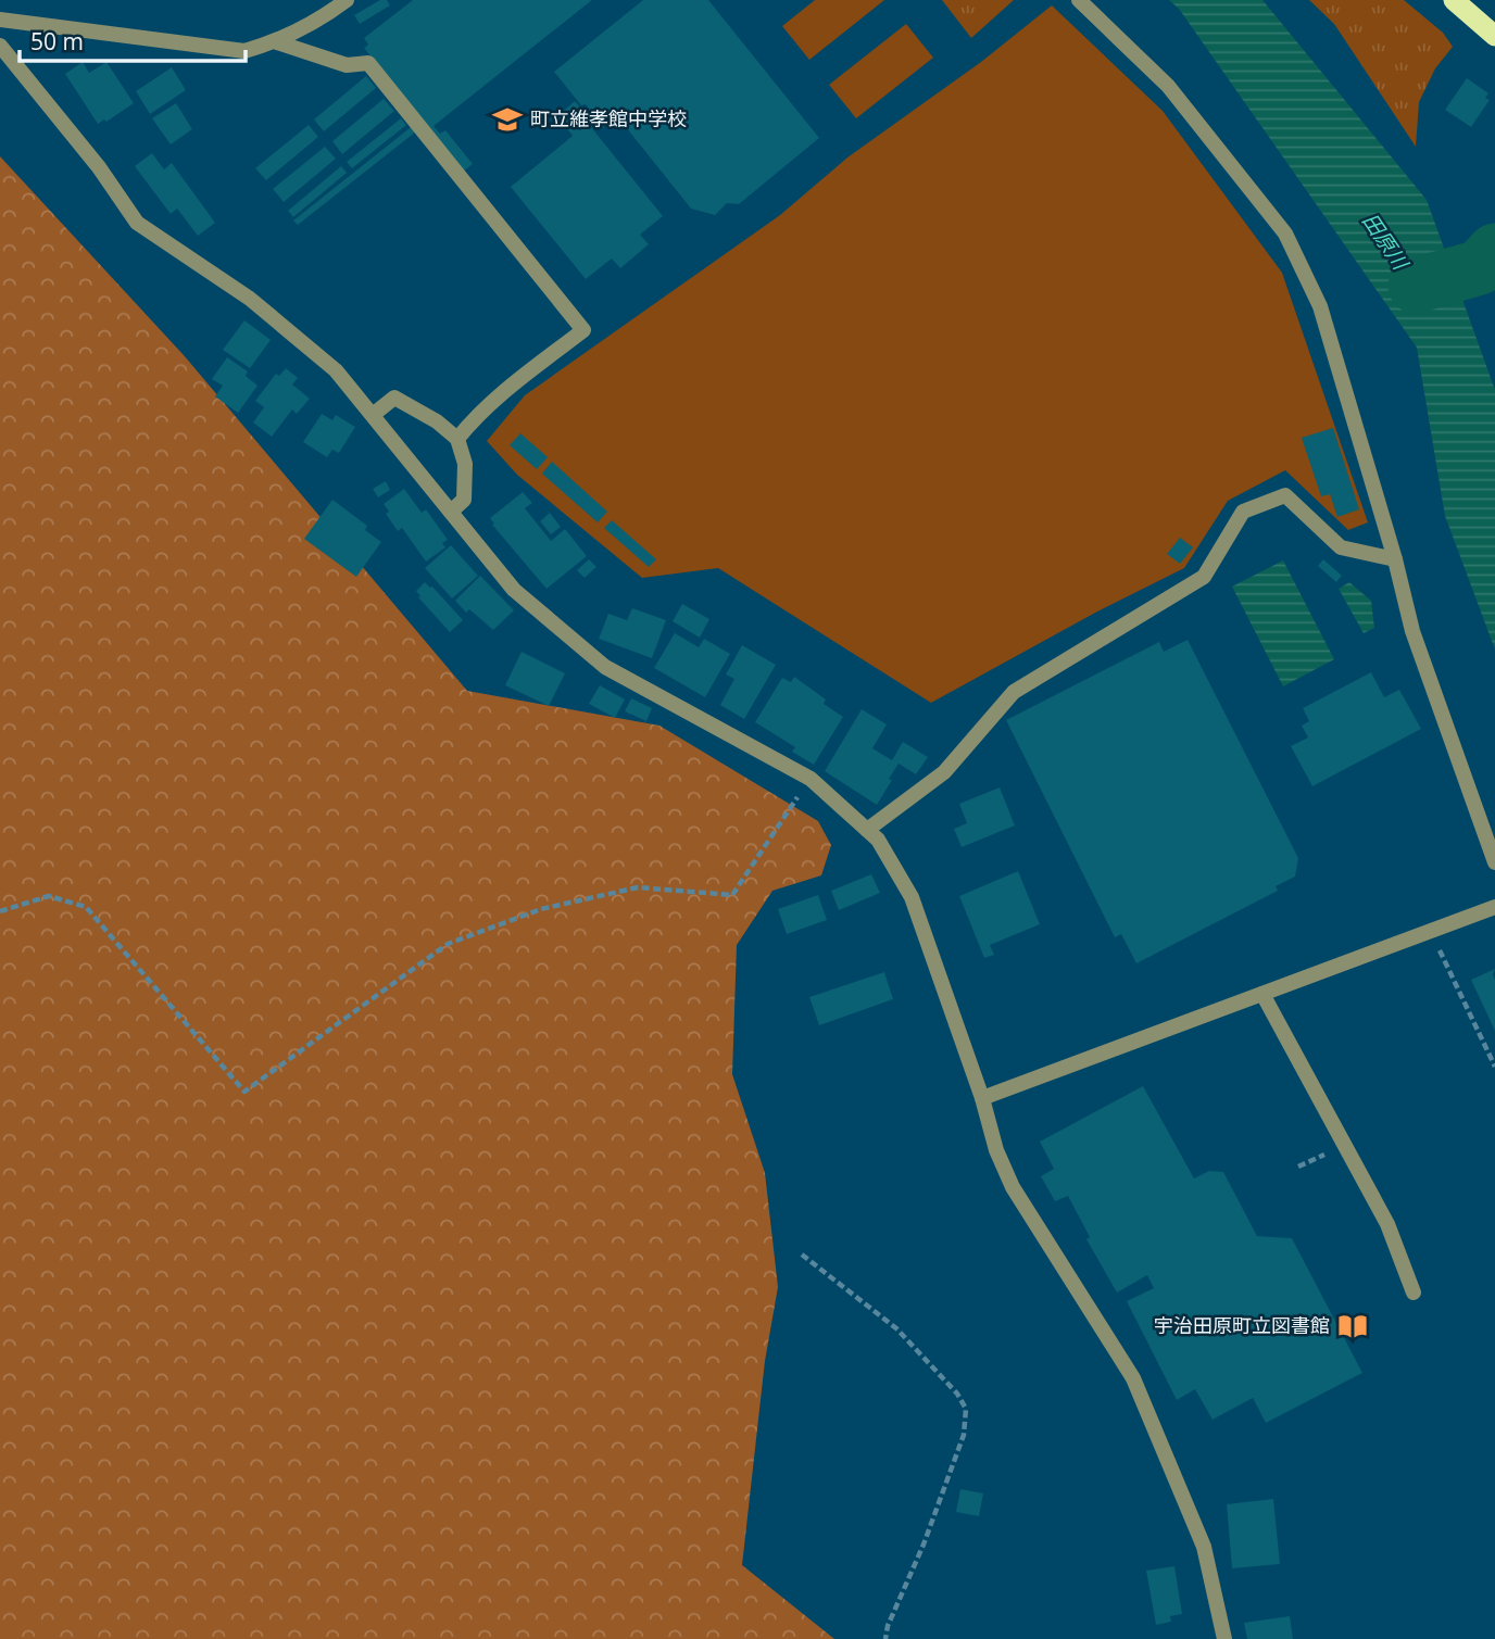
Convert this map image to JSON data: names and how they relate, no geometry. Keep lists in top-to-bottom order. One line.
{"water":["田原川"],"places":{"school or university":["町立維孝館中学校"],"library":["宇治田原町立図書館"]},"scale_bar":"50 m"}
